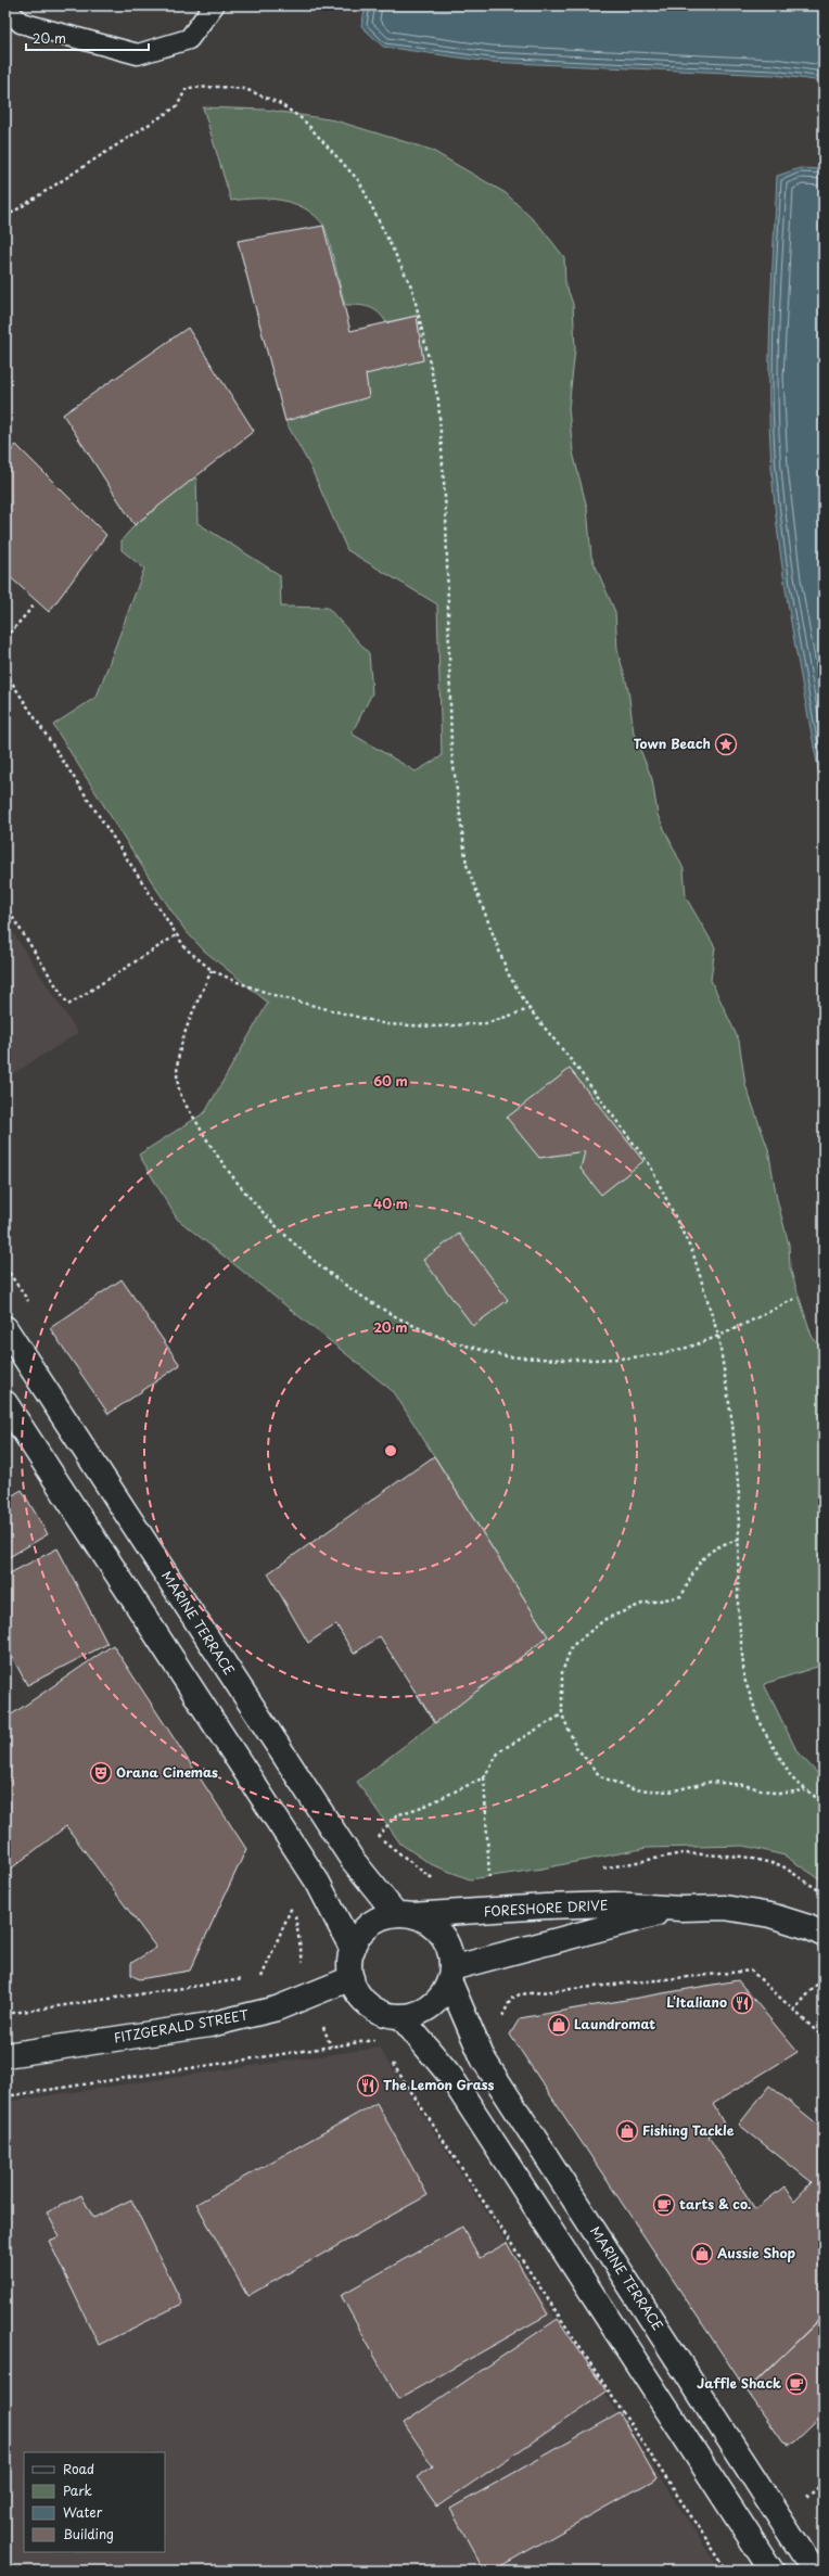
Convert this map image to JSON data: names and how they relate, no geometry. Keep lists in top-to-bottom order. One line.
{"streets":{"street":["MARINE TERRACE","FORESHORE DRIVE","FITZGERALD STREET"]},"crossings":[["MARINE TERRACE","FORESHORE DRIVE"],["MARINE TERRACE","FITZGERALD STREET"],["FORESHORE DRIVE","FITZGERALD STREET"]],"places":{"place":["Town Beach"],"theatre":["Orana Cinemas"],"restaurant":["L‘Italiano","The Lemon Grass"],"shop":["Laundromat","Fishing Tackle","Aussie Shop"],"cafe":["tarts & co.","Jaffle Shack"]},"legend":["Road","Park","Water","Building"],"scale_bar":"20 m","rings":["60 m","40 m","20 m"]}
